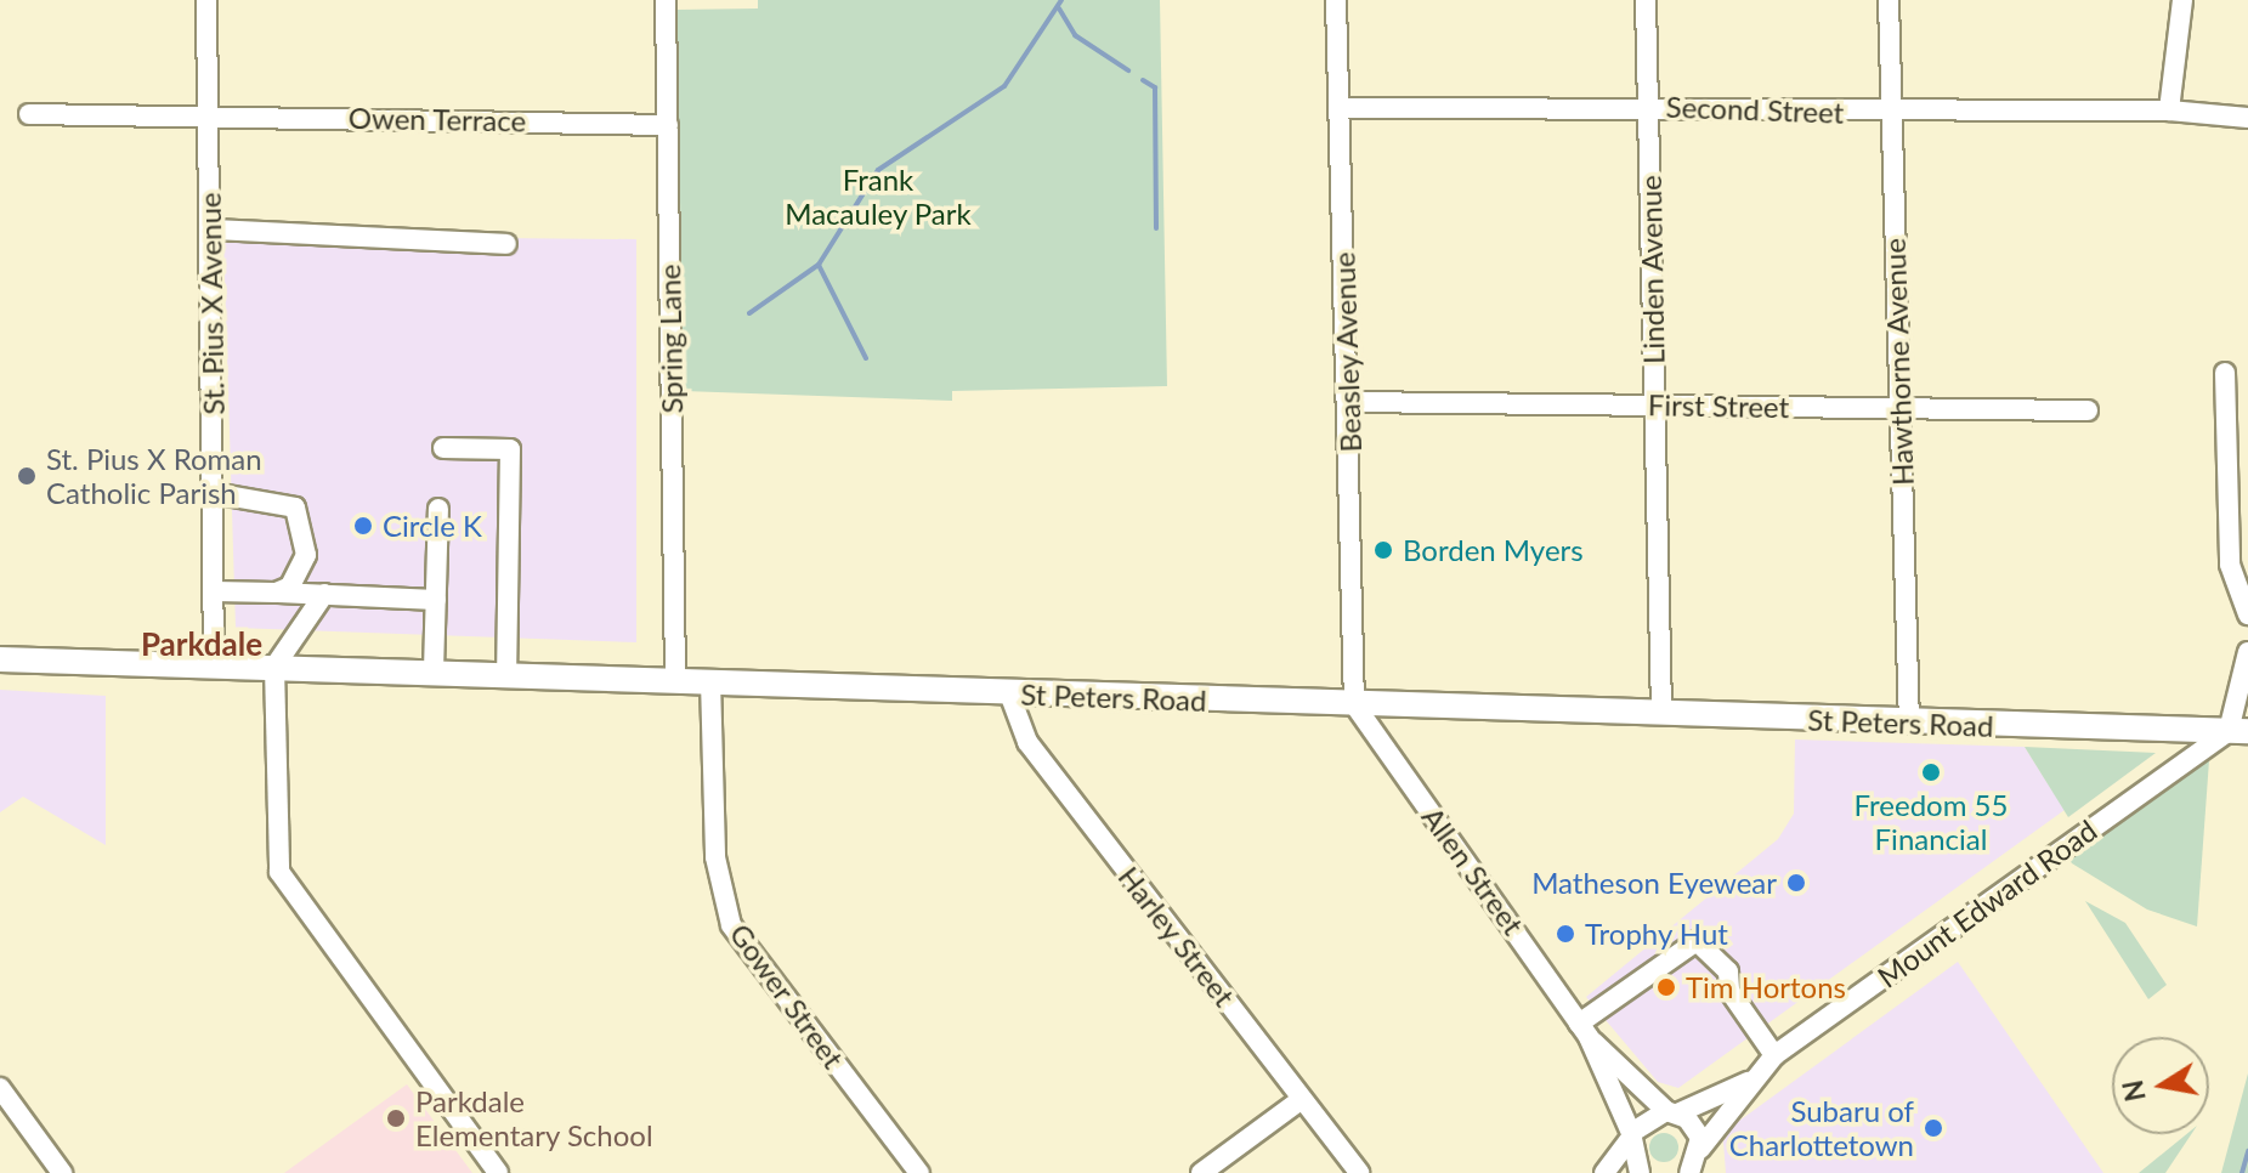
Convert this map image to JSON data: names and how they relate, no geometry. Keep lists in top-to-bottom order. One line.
{"streets":{"main road":["St Peters Road"],"street":["Second Street","Owen Terrace","Linden Avenue","St. Pius X Avenue","Spring Lane","Beasley Avenue","Hawthorne Avenue","First Street","Allen Street","Mount Edward Road","Harley Street","Gower Street"]},"crossings":[["Second Street","Linden Avenue"],["Second Street","Beasley Avenue"],["Second Street","Hawthorne Avenue"],["Owen Terrace","St. Pius X Avenue"],["Owen Terrace","Spring Lane"],["Linden Avenue","First Street"],["Linden Avenue","St Peters Road"],["St. Pius X Avenue","St Peters Road"],["Spring Lane","St Peters Road"],["Beasley Avenue","First Street"],["Beasley Avenue","St Peters Road"],["Beasley Avenue","Allen Street"],["Hawthorne Avenue","First Street"],["Hawthorne Avenue","St Peters Road"],["St Peters Road","Allen Street"],["St Peters Road","Mount Edward Road"],["St Peters Road","Harley Street"],["St Peters Road","Gower Street"],["Allen Street","Mount Edward Road"]],"districts":["Parkdale"],"parks":["Frank Macauley Park"],"places":["St. Pius X Roman Catholic Parish","Circle K","Borden Myers","Freedom 55 Financial","Matheson Eyewear","Trophy Hut","Tim Hortons","Parkdale Elementary School","Subaru of Charlottetown"],"north":"left"}
